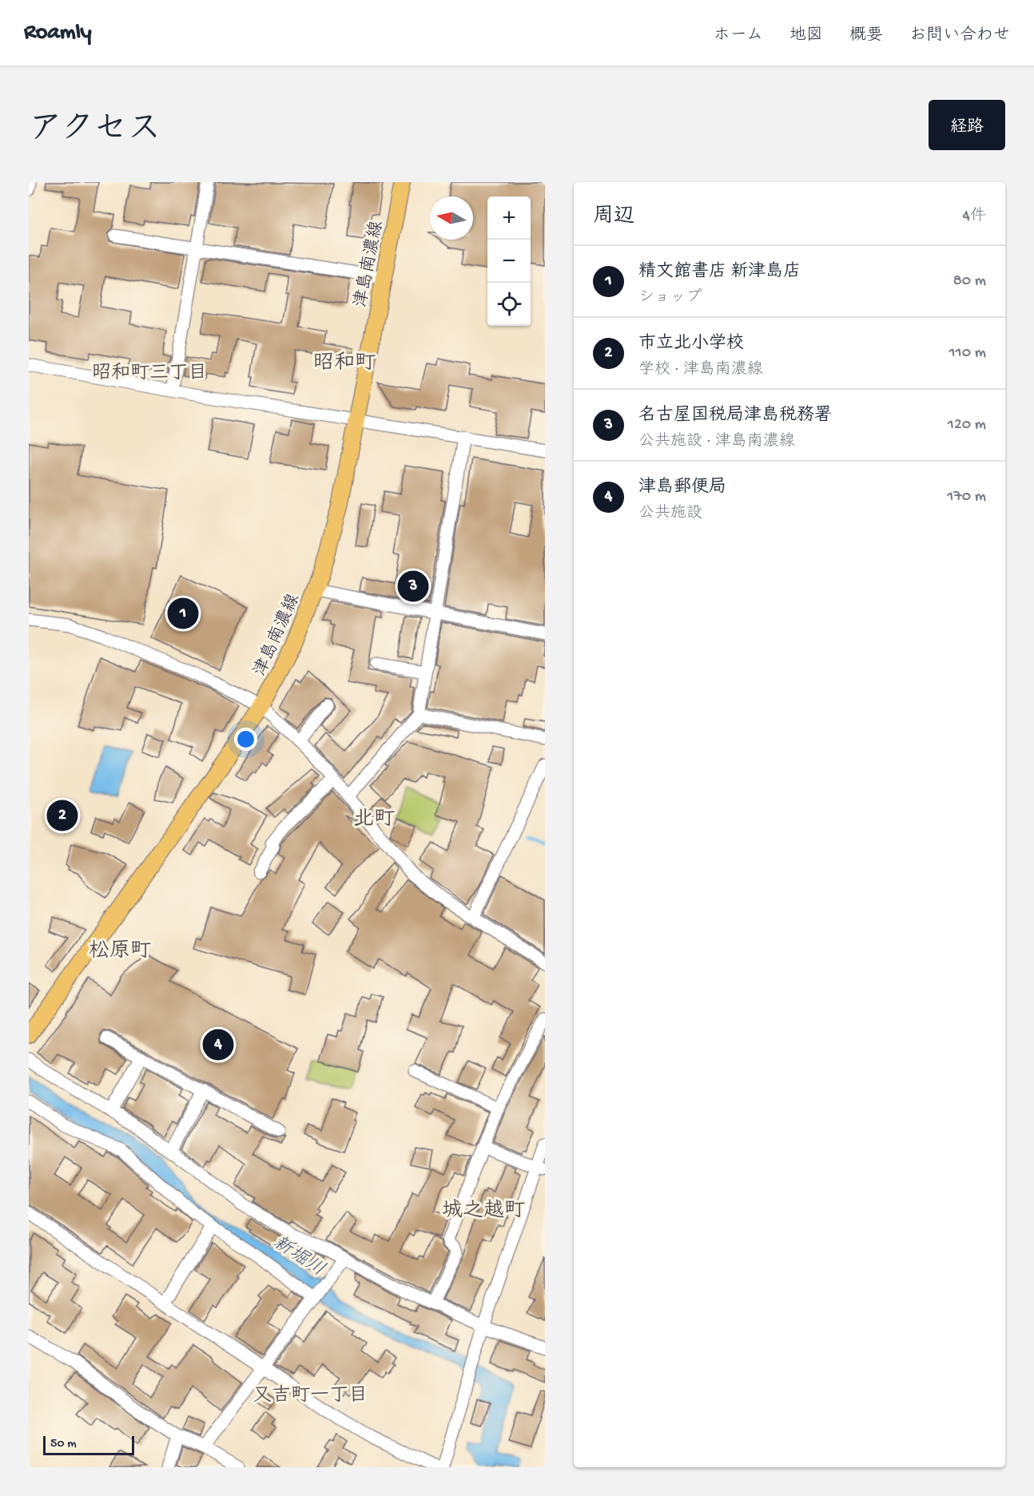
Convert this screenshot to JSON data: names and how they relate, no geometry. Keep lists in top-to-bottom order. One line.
{"streets":{"main road":["津島南濃線"]},"districts":["昭和町","昭和町三丁目","北町","松原町","城之越町","又吉町一丁目"],"water":["新堀川"],"scale_bar":"50 m","north":"left","page":{"header":"Roamly","nav":["ホーム","地図","概要","お問い合わせ"],"title":"アクセス","buttons":"経路","heading":["周辺","4件"],"map_buttons":["+","−"],"list":[{"mark":"1","name":"精文館書店 新津島店","note":"ショップ","value":"80 m"},{"mark":"2","name":"市立北小学校","note":"学校 · 津島南濃線","value":"110 m"},{"mark":"3","name":"名古屋国税局津島税務署","note":"公共施設 · 津島南濃線","value":"120 m"},{"mark":"4","name":"津島郵便局","note":"公共施設","value":"170 m"}],"pins":["3","1","2","4"],"scale":"50 m"}}
